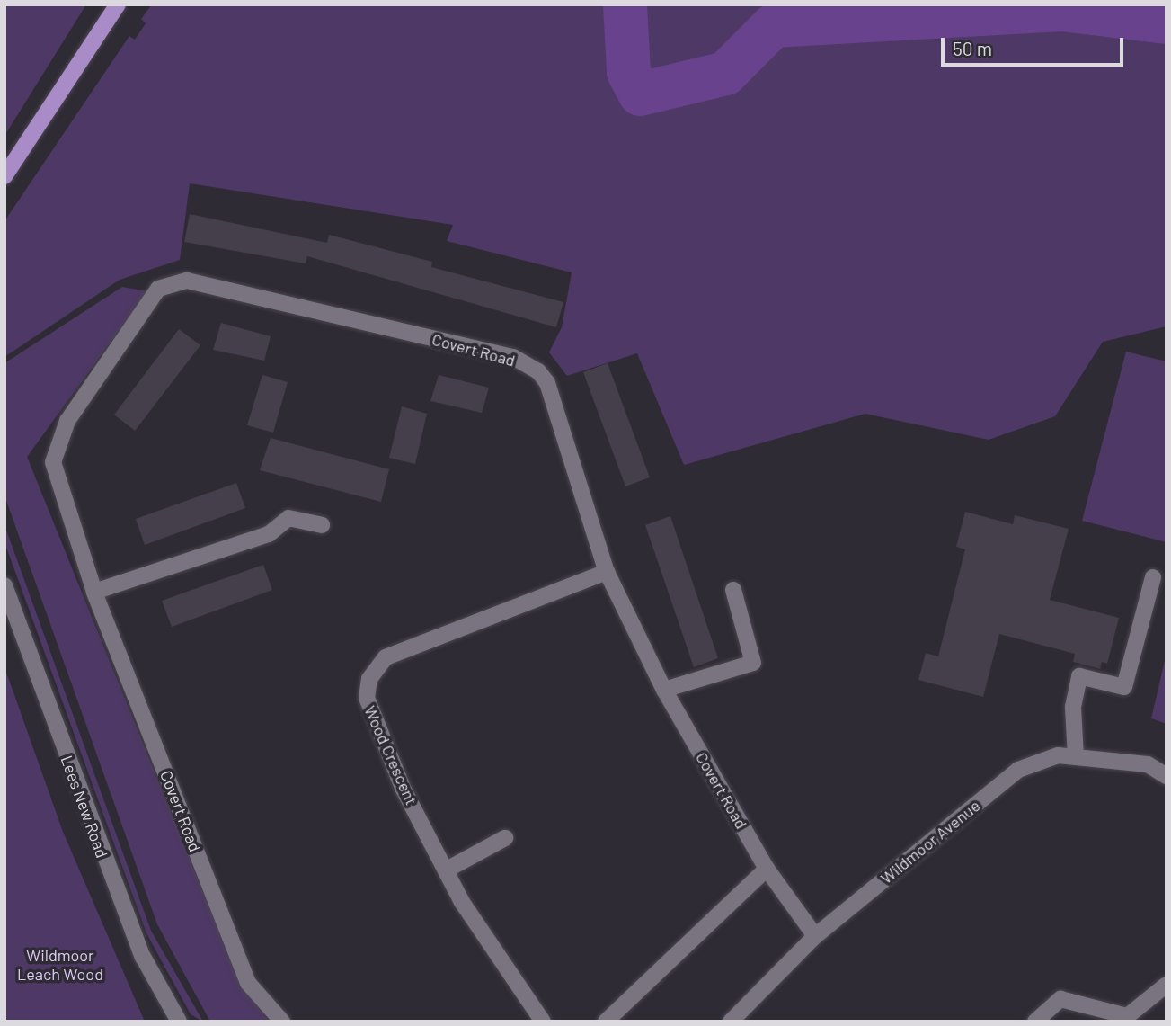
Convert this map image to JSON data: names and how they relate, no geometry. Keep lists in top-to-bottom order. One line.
{"streets":{"street":["Covert Road","Wood Crescent","Lees New Road","Wildmoor Avenue"]},"crossings":[["Covert Road","Wood Crescent"],["Covert Road","Wildmoor Avenue"]],"parks":["Wildmoor Leach Wood"],"scale_bar":"50 m"}
